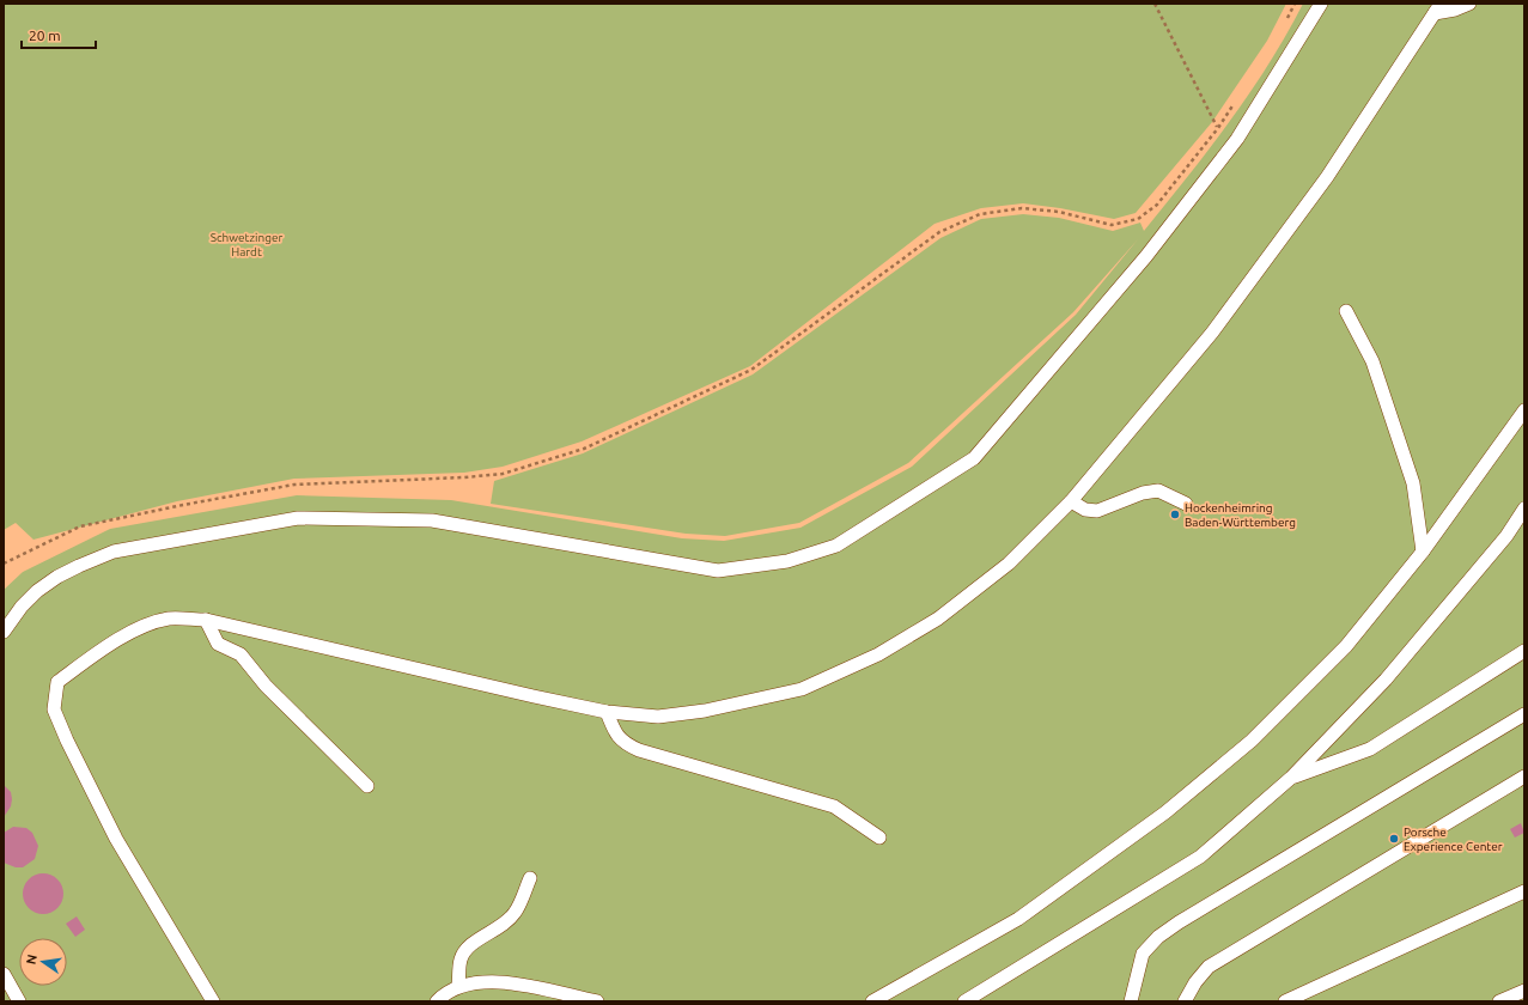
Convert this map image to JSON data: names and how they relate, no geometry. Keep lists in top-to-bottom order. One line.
{"parks":["Schwetzinger Hardt"],"places":["Hockenheimring Baden-Württemberg","Porsche Experience Center"],"scale_bar":"20 m","north":"left"}
